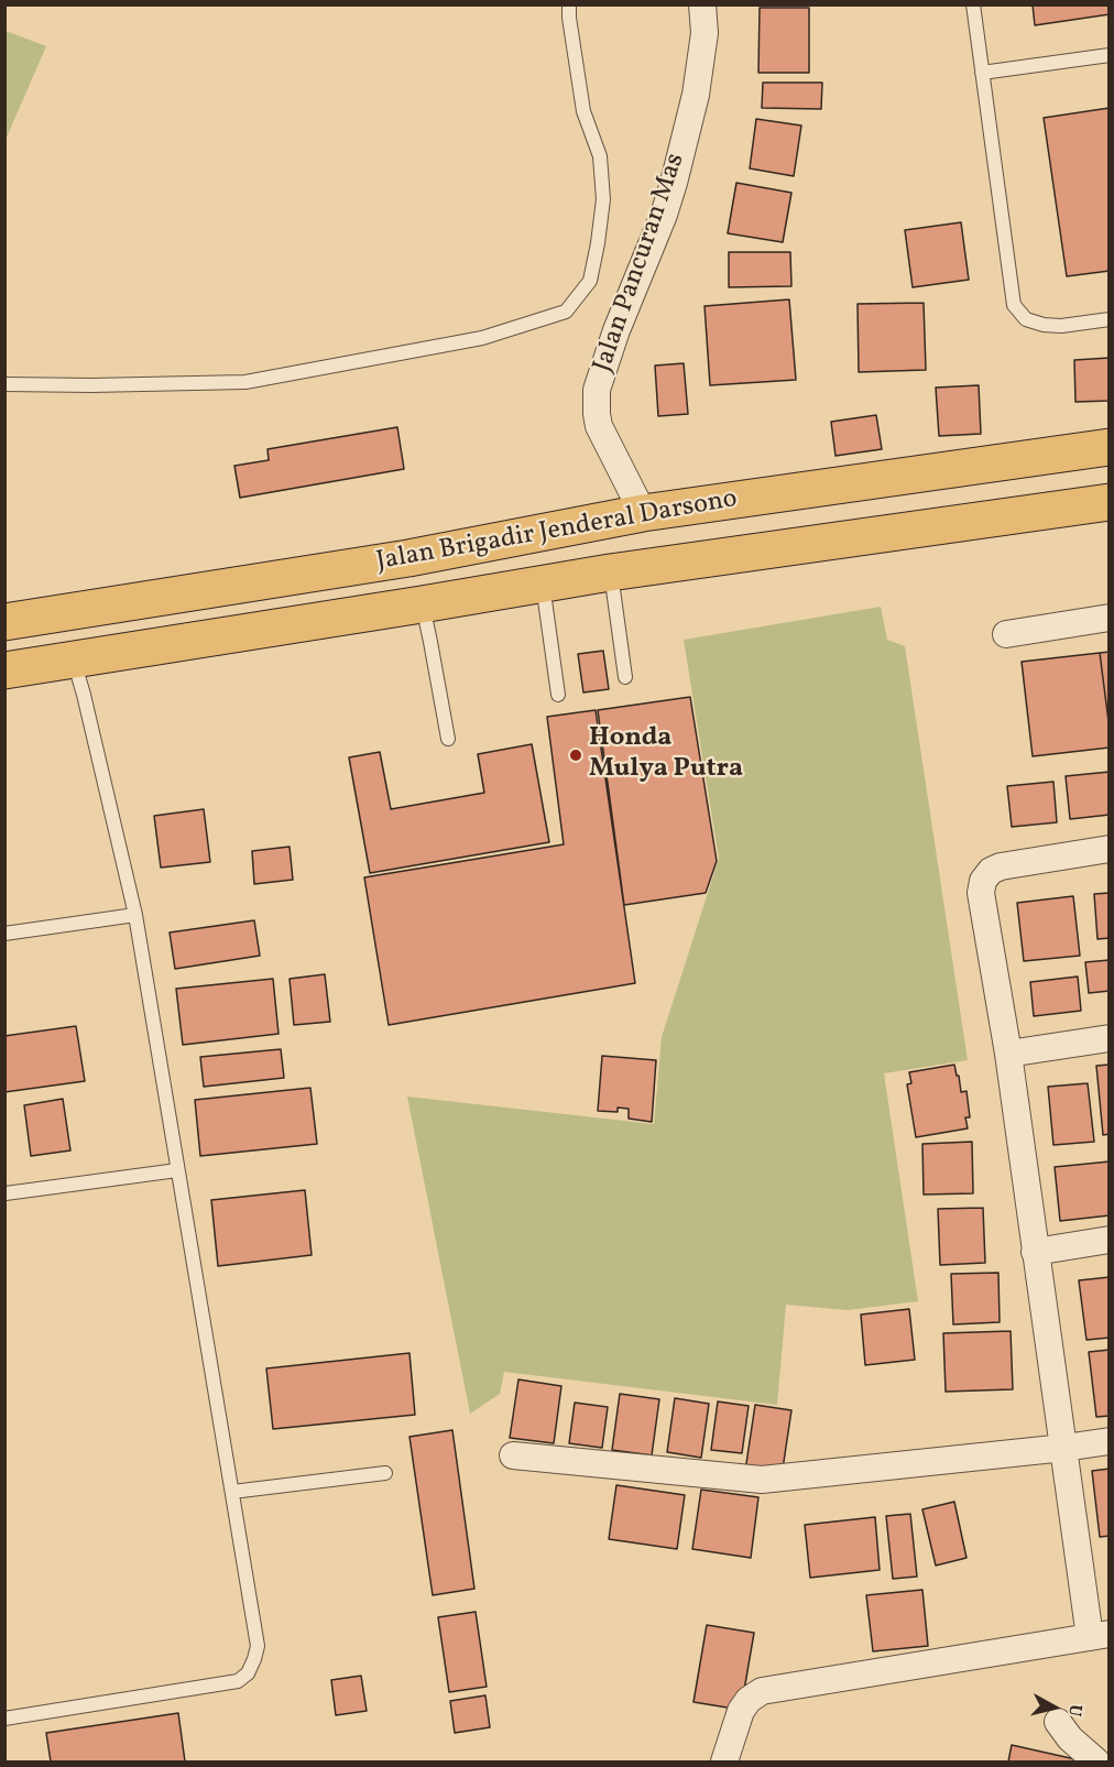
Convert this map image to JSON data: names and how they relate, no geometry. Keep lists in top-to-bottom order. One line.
{"streets":{"highway":["Jalan Brigadir Jenderal Darsono"],"street":["Jalan Pancuran Mas"]},"crossings":[["Jalan Pancuran Mas","Jalan Brigadir Jenderal Darsono"]],"places":["Honda Mulya Putra"],"north":"right"}
